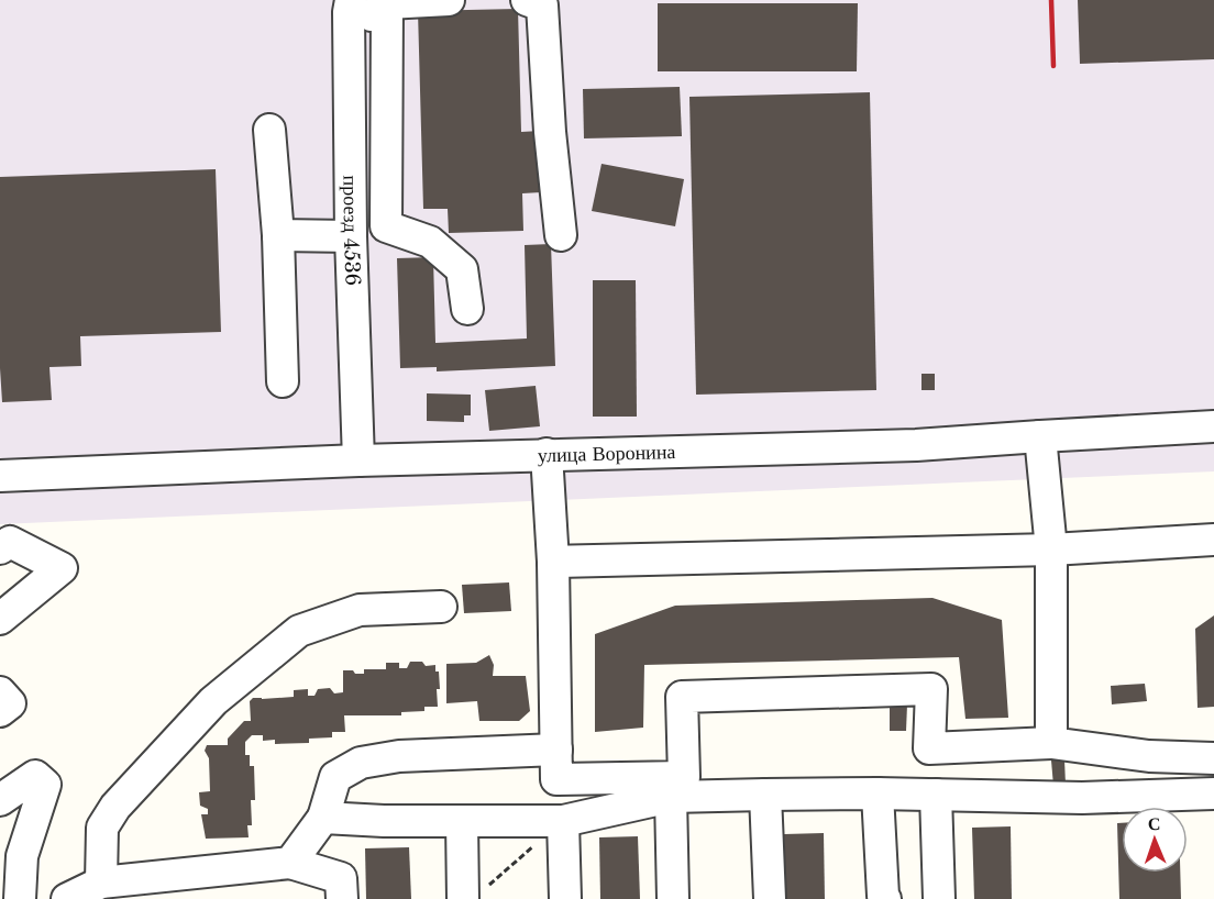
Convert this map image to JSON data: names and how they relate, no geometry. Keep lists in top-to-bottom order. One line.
{"streets":{"street":["проезд 4536","улица Воронина"]},"crossings":[["проезд 4536","улица Воронина"]],"north":"top"}
